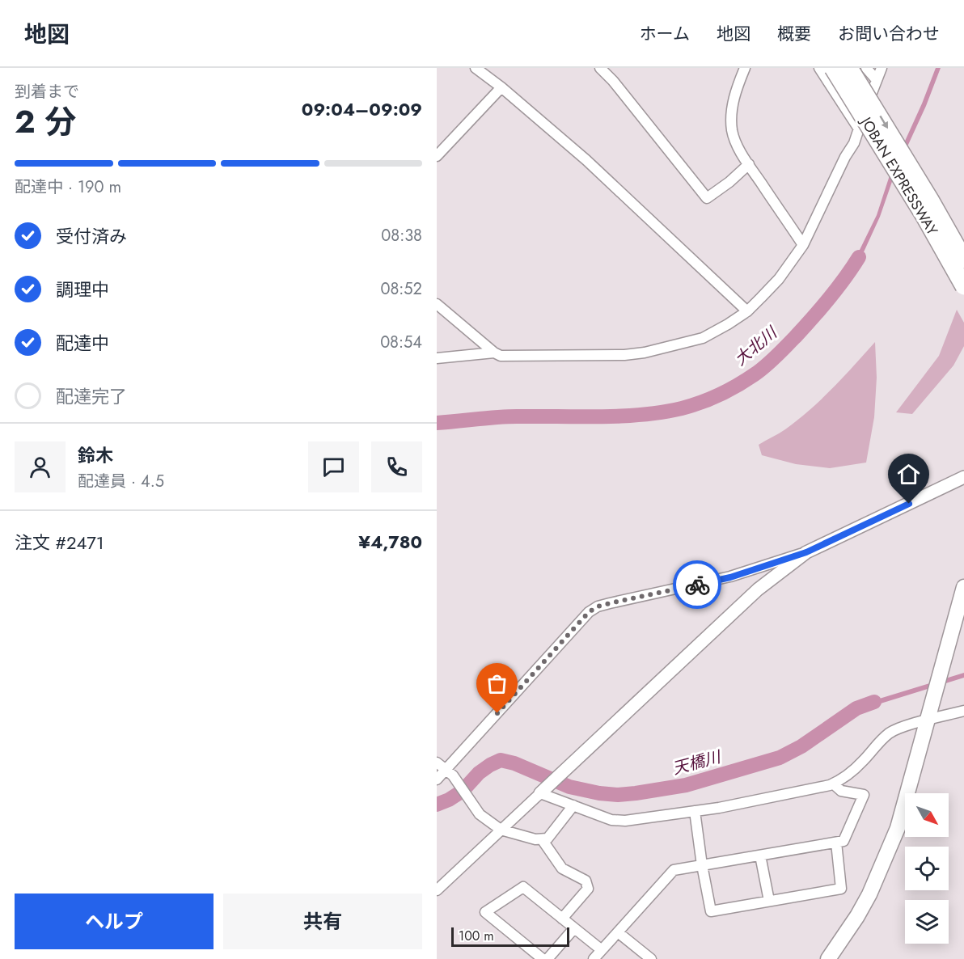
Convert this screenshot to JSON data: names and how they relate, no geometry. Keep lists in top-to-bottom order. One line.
{"streets":{"highway":["JOBAN EXPRESSWAY"]},"water":["大北川","天橋川"],"scale_bar":"100 m","north":"bottom right","page":{"header":"地図","nav":["ホーム","地図","概要","お問い合わせ"],"heading":["2 分","到着まで","09:04–09:09"],"panel":["鈴木","配達員 · 4.5","注文 #2471","¥4,780"],"bar":"配達中 · 190 m","list":[["受付済み","08:38"],["調理中","08:52"],["配達中","08:54"],"配達完了"],"buttons":["ヘルプ","共有"],"scale":"100 m"}}
